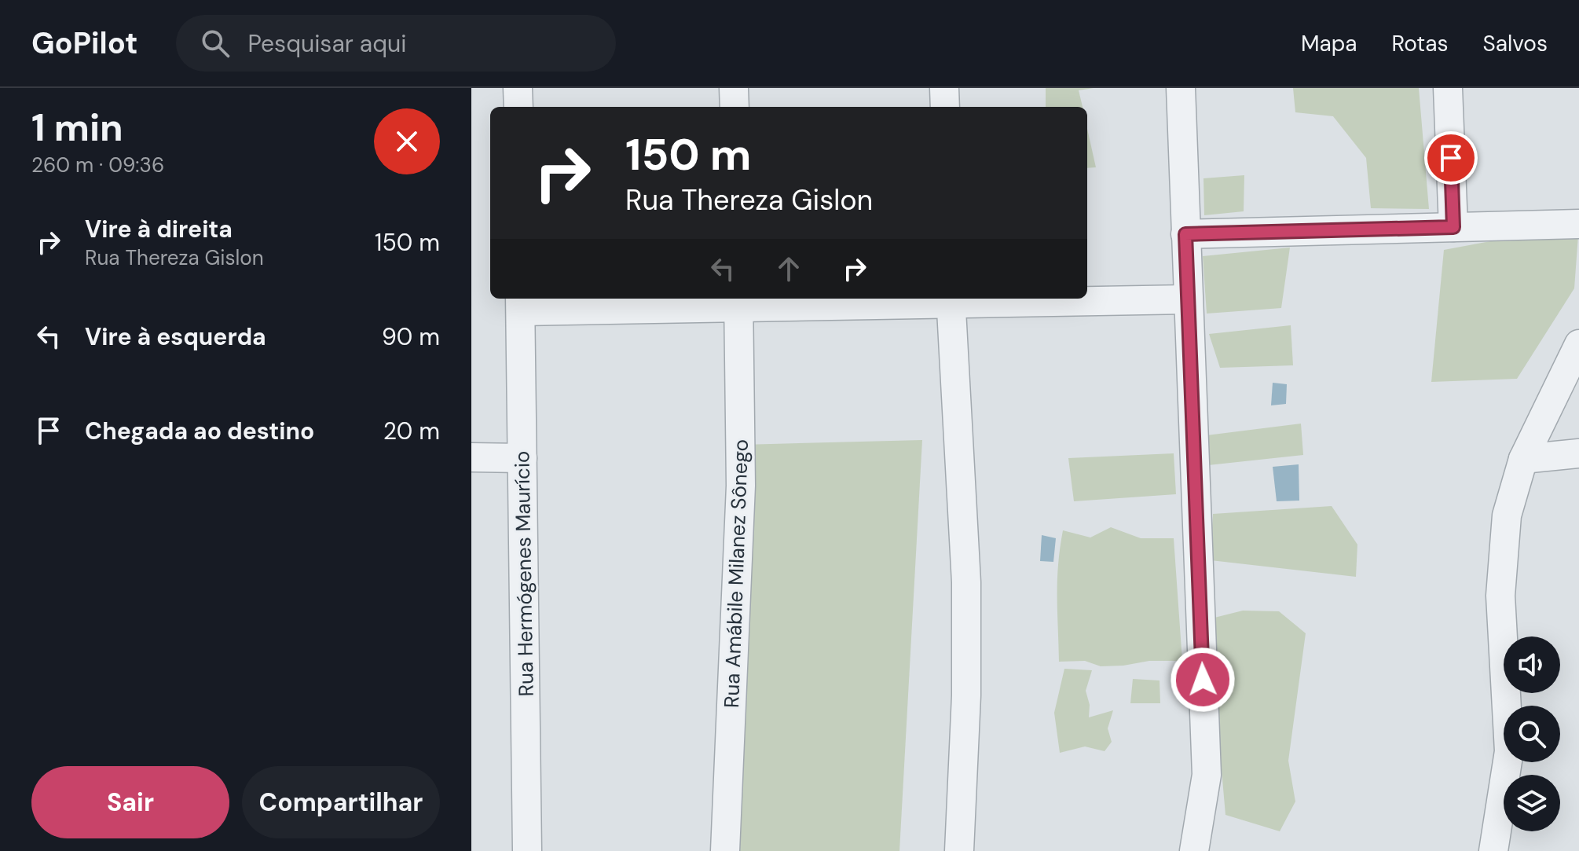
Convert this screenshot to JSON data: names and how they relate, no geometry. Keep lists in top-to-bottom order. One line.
{"streets":{"street":["Rua Hermógenes Maurício","Rua Amábile Milanez Sônego"]},"page":{"header":"GoPilot","search":"Pesquisar aqui","nav":["Mapa","Rotas","Salvos"],"heading":["1 min","260 m · 09:36"],"turn":["150 m","Rua Thereza Gislon"],"list":[{"name":"Vire à direita","note":"Rua Thereza Gislon","value":"150 m"},{"name":"Vire à esquerda","value":"90 m"},{"name":"Chegada ao destino","value":"20 m"}],"buttons":["Sair","Compartilhar"]}}
